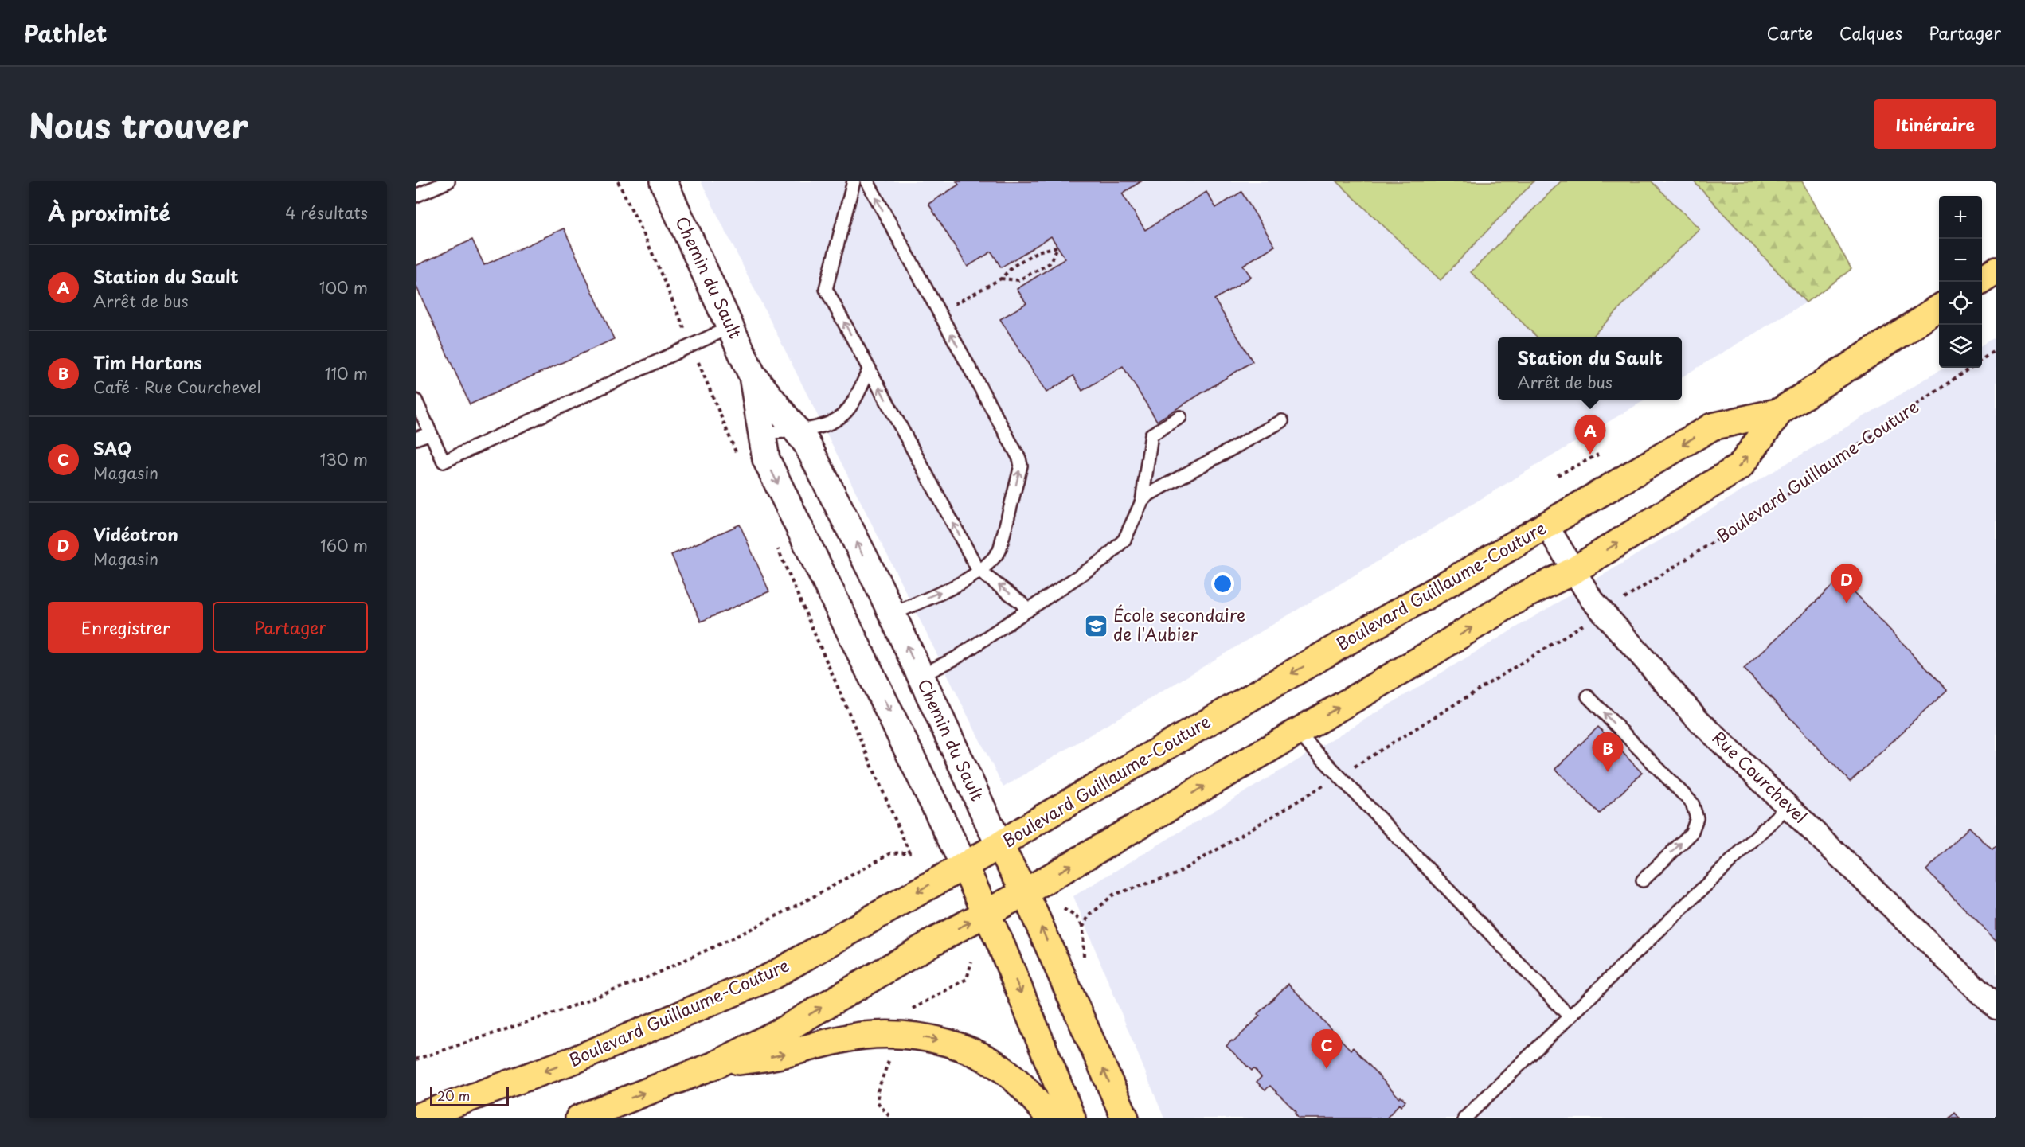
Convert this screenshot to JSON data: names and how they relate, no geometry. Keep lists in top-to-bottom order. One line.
{"streets":{"main road":["Chemin du Sault","Boulevard Guillaume-Couture"],"street":["Rue Courchevel"]},"crossings":[["Chemin du Sault","Boulevard Guillaume-Couture"],["Boulevard Guillaume-Couture","Rue Courchevel"]],"places":{"school or university":["École secondaire de l'Aubier"]},"scale_bar":"20 m","page":{"header":"Pathlet","nav":["Carte","Calques","Partager"],"title":"Nous trouver","buttons":["Itinéraire",["Enregistrer","Partager"]],"heading":["À proximité","4 résultats"],"map_buttons":["+","−"],"list":[{"mark":"A","name":"Station du Sault","note":"Arrêt de bus","value":"100 m"},{"mark":"B","name":"Tim Hortons","note":"Café · Rue Courchevel","value":"110 m"},{"mark":"C","name":"SAQ","note":"Magasin","value":"130 m"},{"mark":"D","name":"Vidéotron","note":"Magasin","value":"160 m"}],"popup":["Station du Sault","Arrêt de bus"],"pins":["A","D","B","C"],"scale":"20 m"}}
